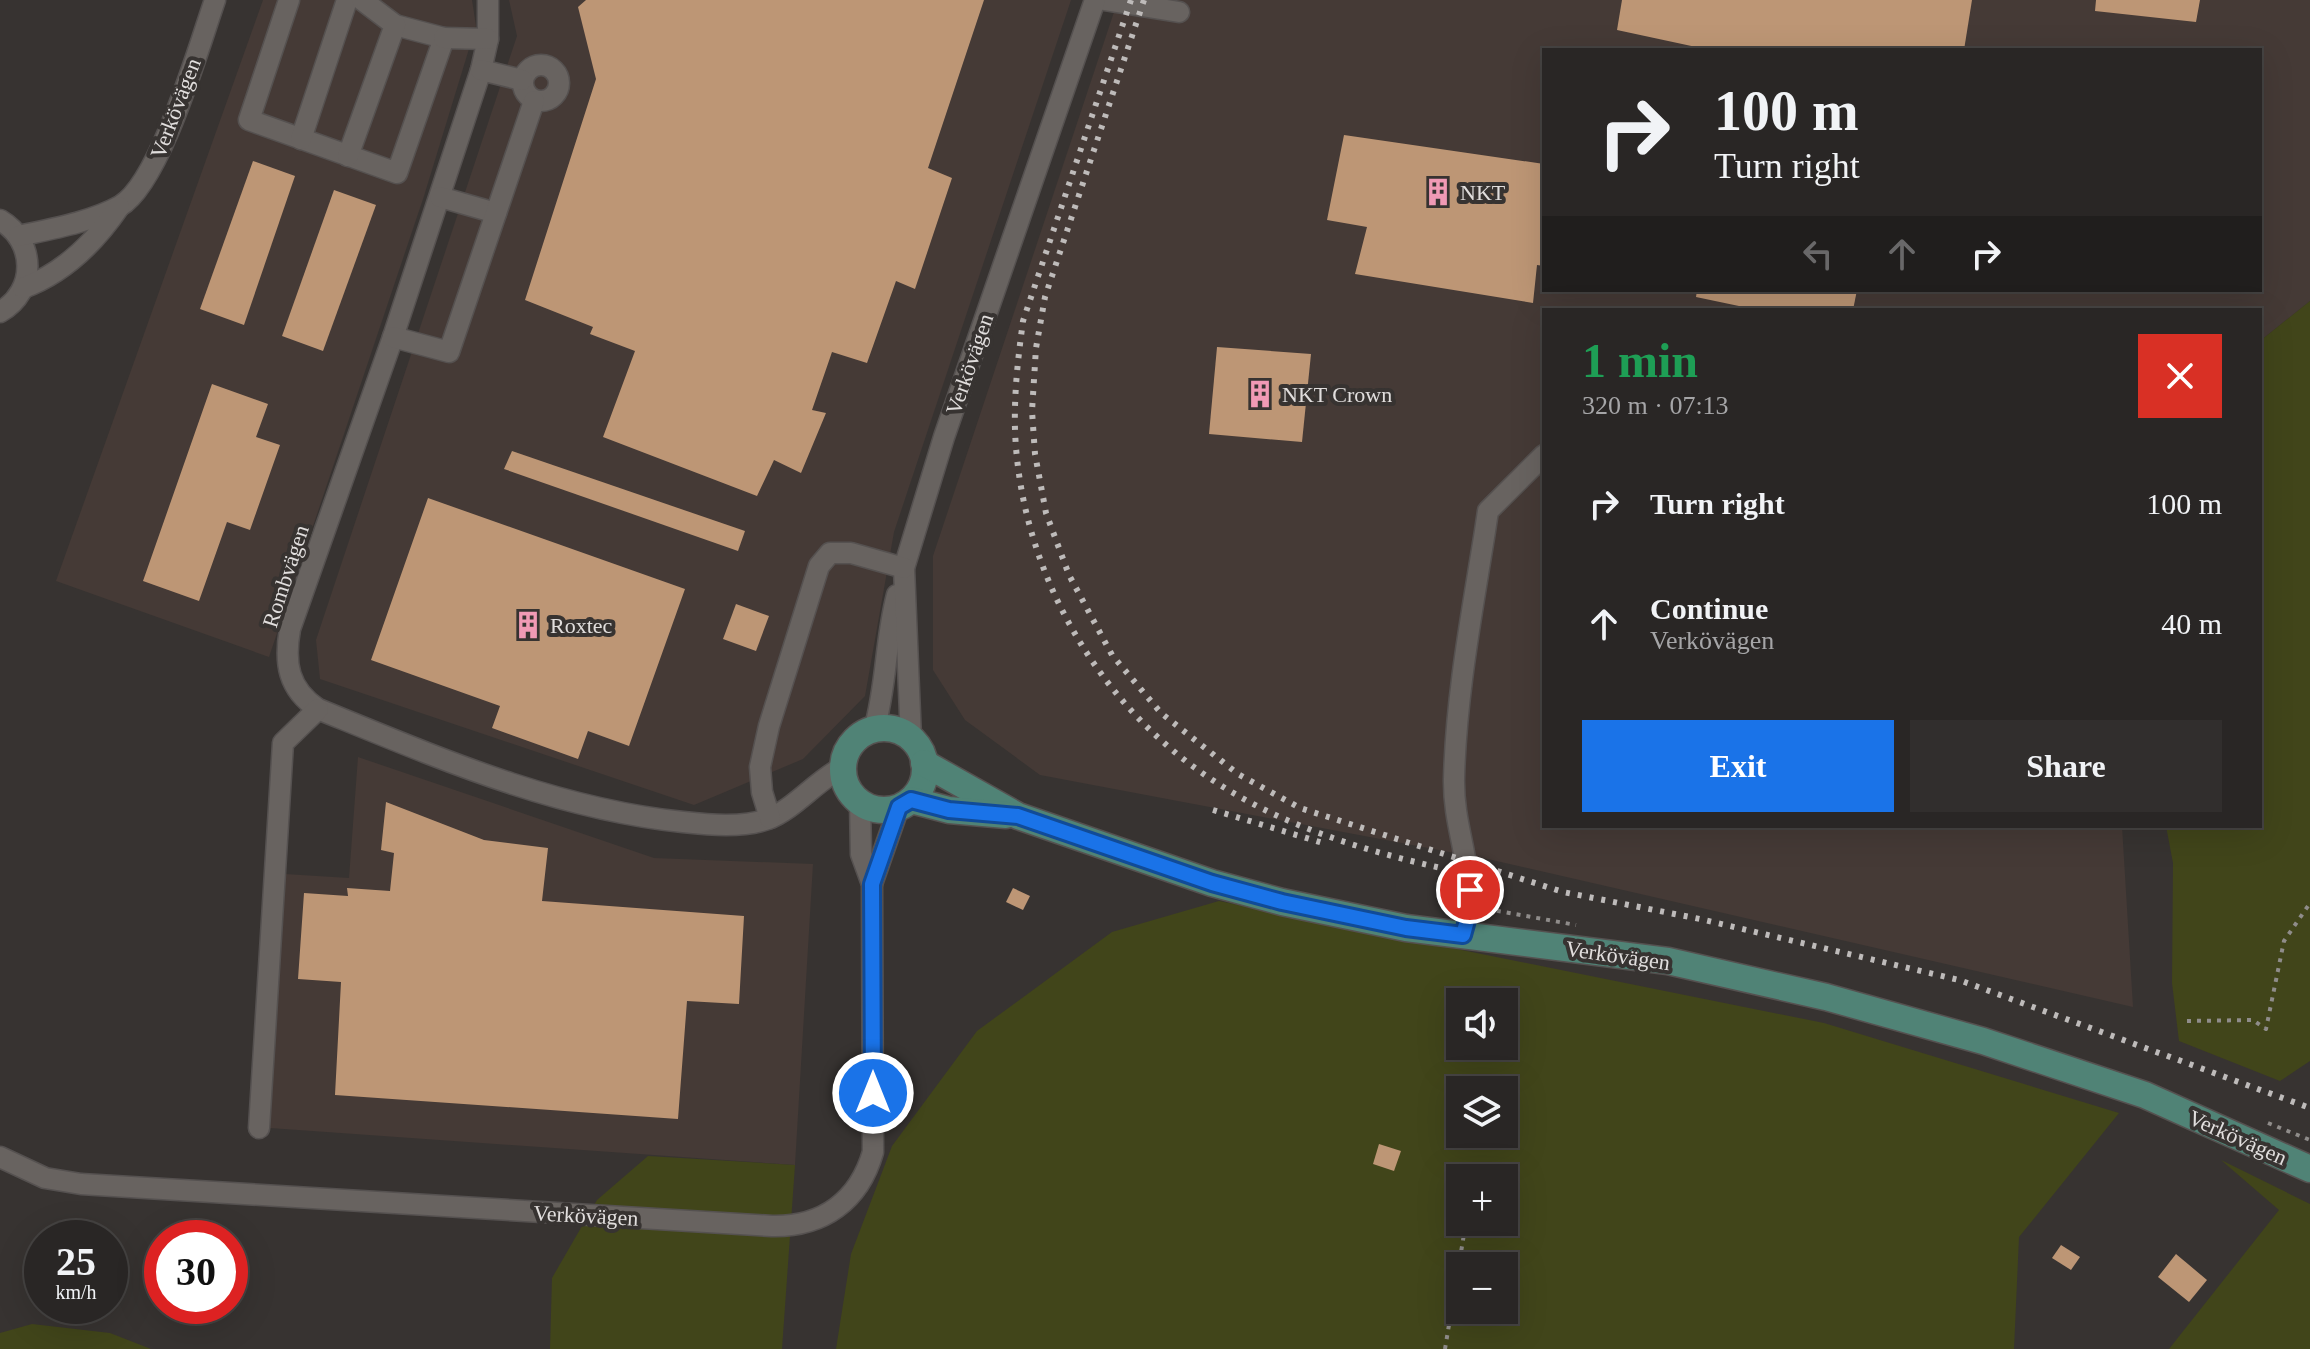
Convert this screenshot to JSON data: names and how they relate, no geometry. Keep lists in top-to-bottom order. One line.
{"streets":{"main road":["Verkövägen"],"street":["Rombvägen"]},"places":{"building":["NKT","NKT Crown","Roxtec"]},"page":{"turn":["100 m","Turn right"],"heading":["1 min","320 m · 07:13"],"list":[{"name":"Turn right","value":"100 m"},{"name":"Continue","note":"Verkövägen","value":"40 m"}],"buttons":["Exit","Share"],"map_buttons":["+","−"],"speed":"25 km/h","limit":"30"}}
